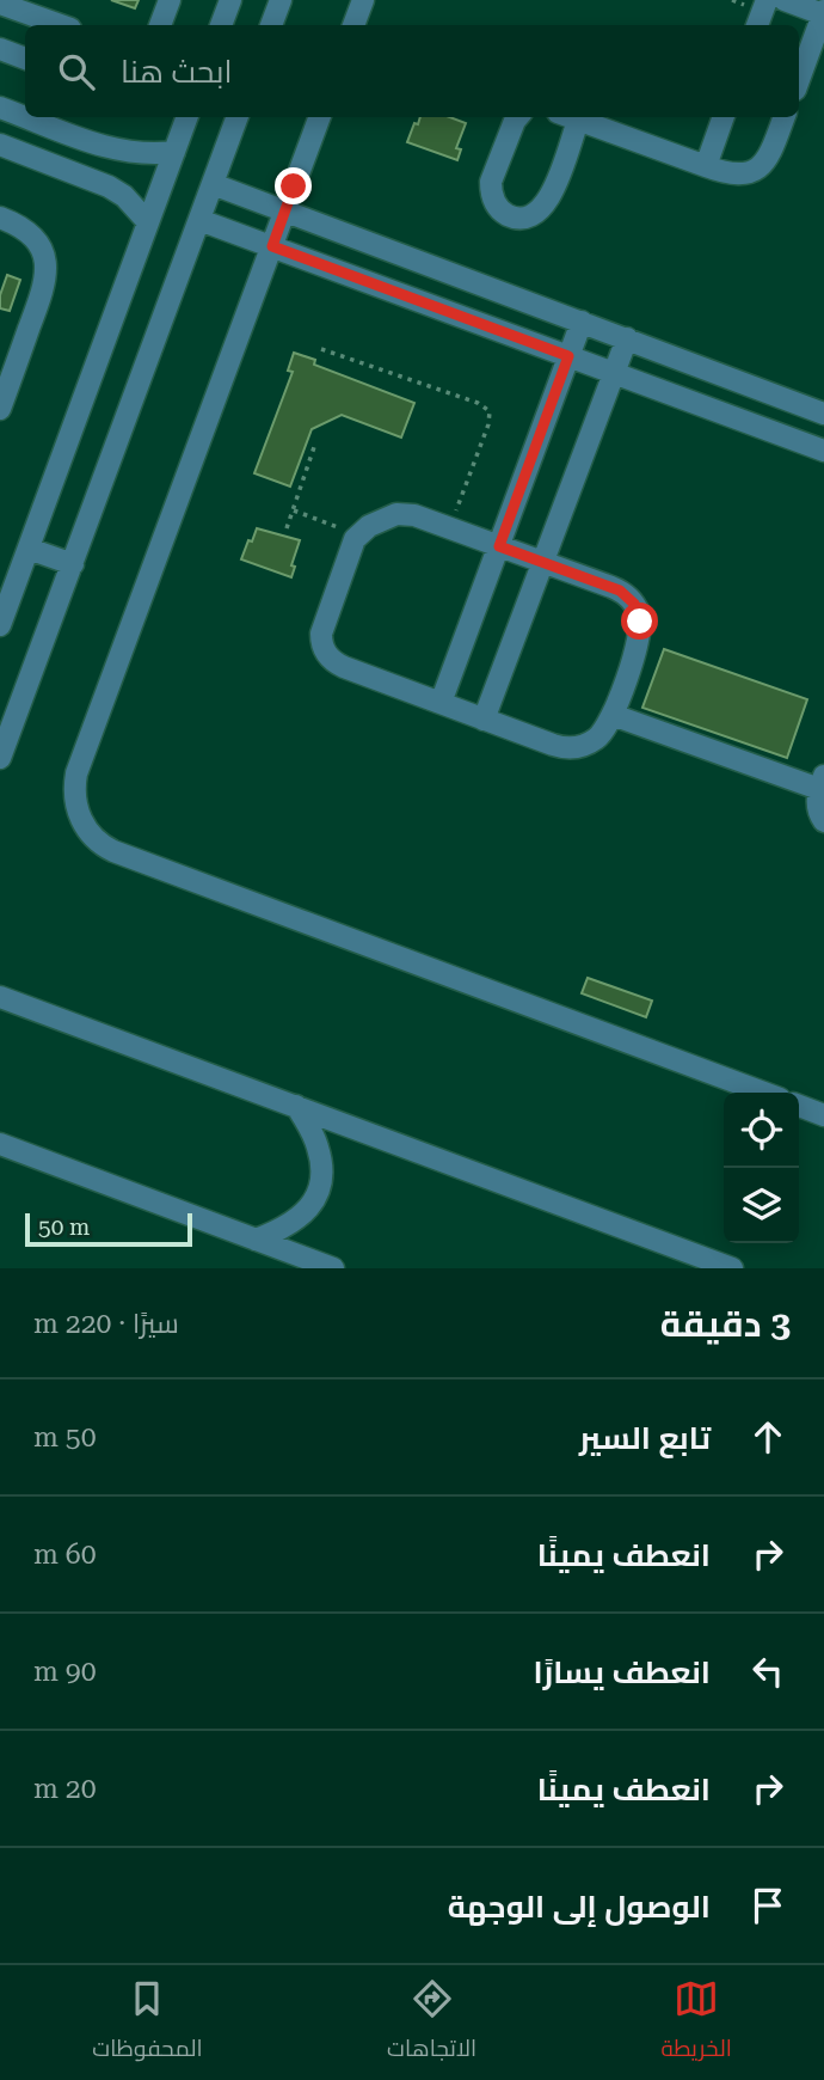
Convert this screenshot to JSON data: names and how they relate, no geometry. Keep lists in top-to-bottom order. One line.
{"scale_bar":"50 m","page":{"search":"ابحث هنا","scale":"50 m","heading":["3 دقيقة","سيرًا · 220 m"],"list":[["تابع السير","50 m"],["انعطف يمينًا","60 m"],["انعطف يسارًا","90 m"],["انعطف يمينًا","20 m"],"الوصول إلى الوجهة"],"nav":["الخريطة","الاتجاهات","المحفوظات"]}}
